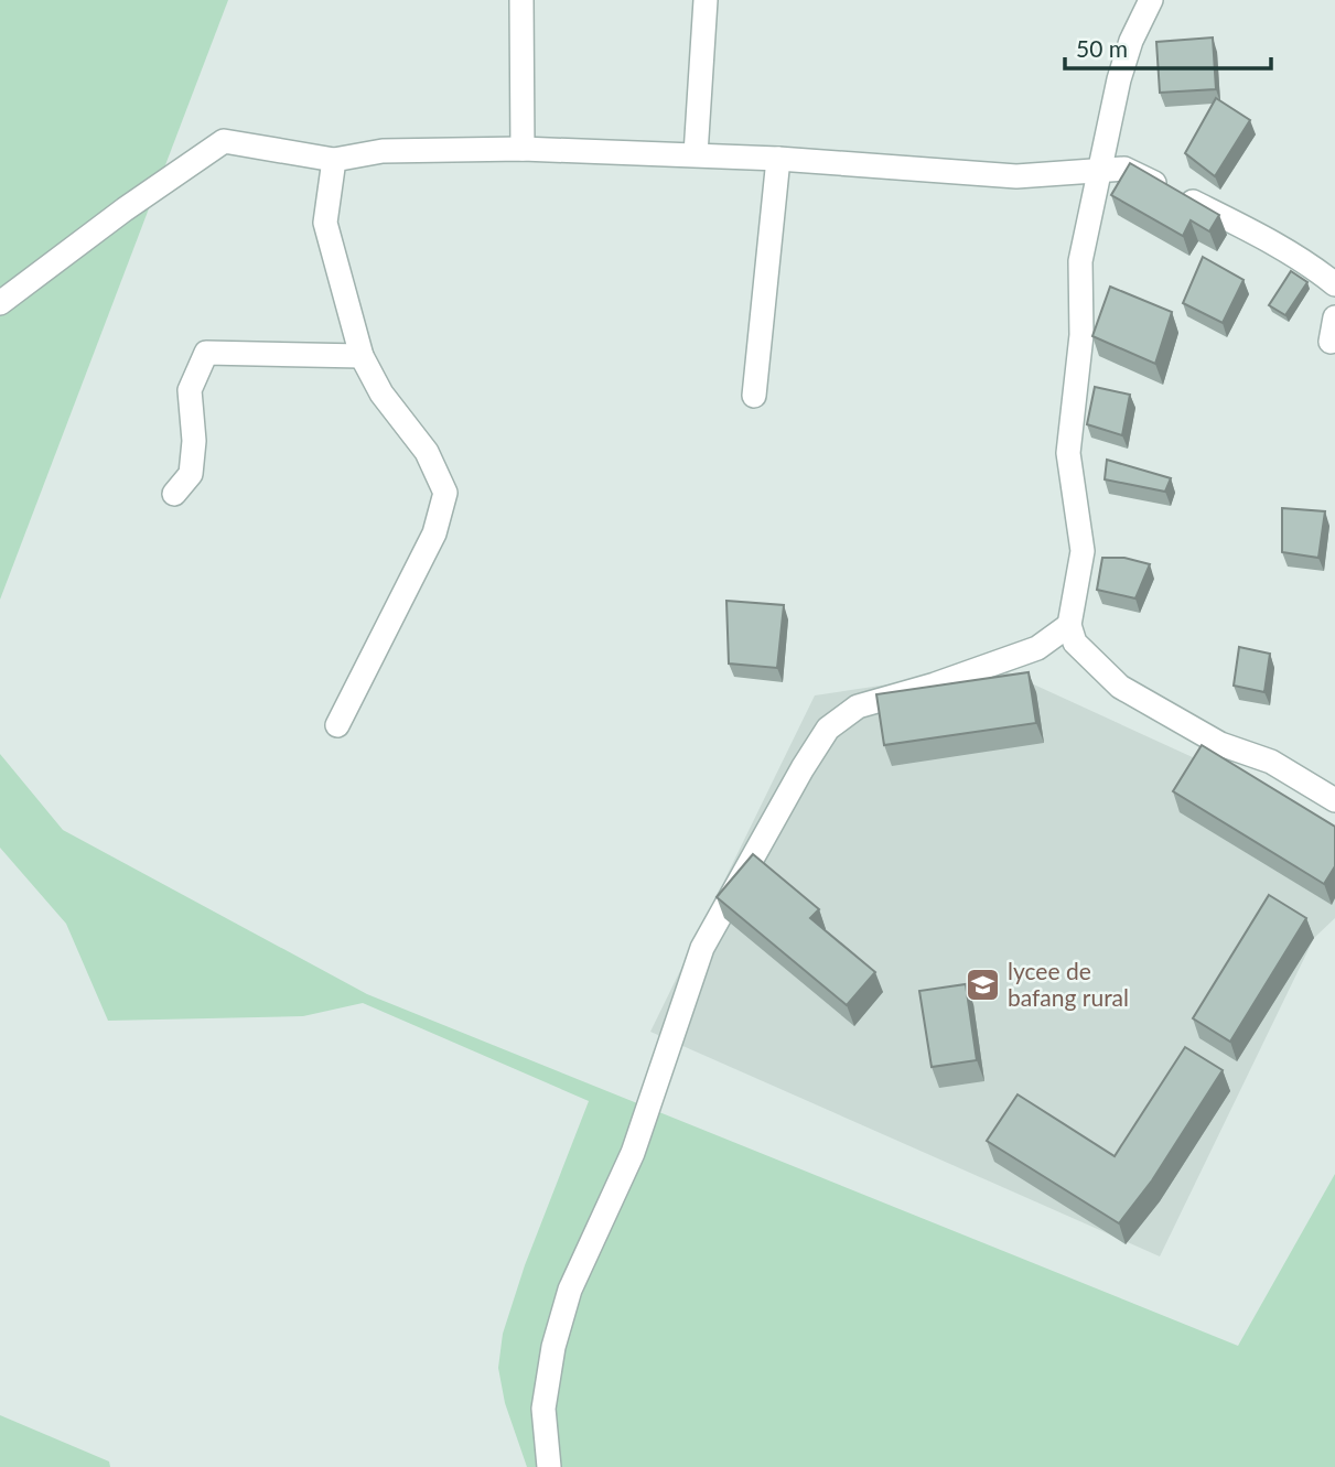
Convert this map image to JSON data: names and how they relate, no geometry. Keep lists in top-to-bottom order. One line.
{"places":{"school or university":["lycee de bafang rural"]},"scale_bar":"50 m"}
